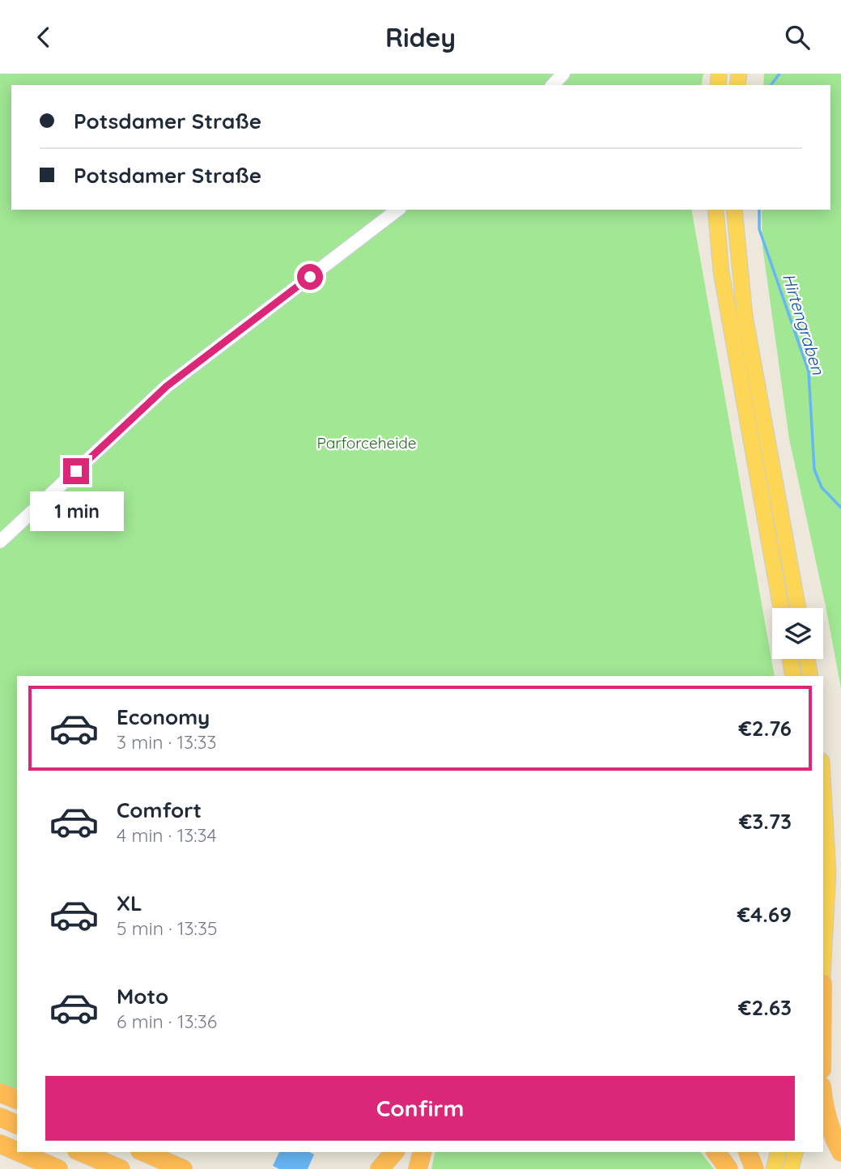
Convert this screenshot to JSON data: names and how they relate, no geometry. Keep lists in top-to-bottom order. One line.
{"water":["Hirtengraben"],"parks":["Parforceheide"],"page":{"header":"Ridey","banner":["Potsdamer Straße","Potsdamer Straße"],"bubble":"1 min","list":[{"name":"Economy","note":"3 min · 13:33","value":"€2.76"},{"name":"Comfort","note":"4 min · 13:34","value":"€3.73"},{"name":"XL","note":"5 min · 13:35","value":"€4.69"},{"name":"Moto","note":"6 min · 13:36","value":"€2.63"}],"buttons":"Confirm"}}
